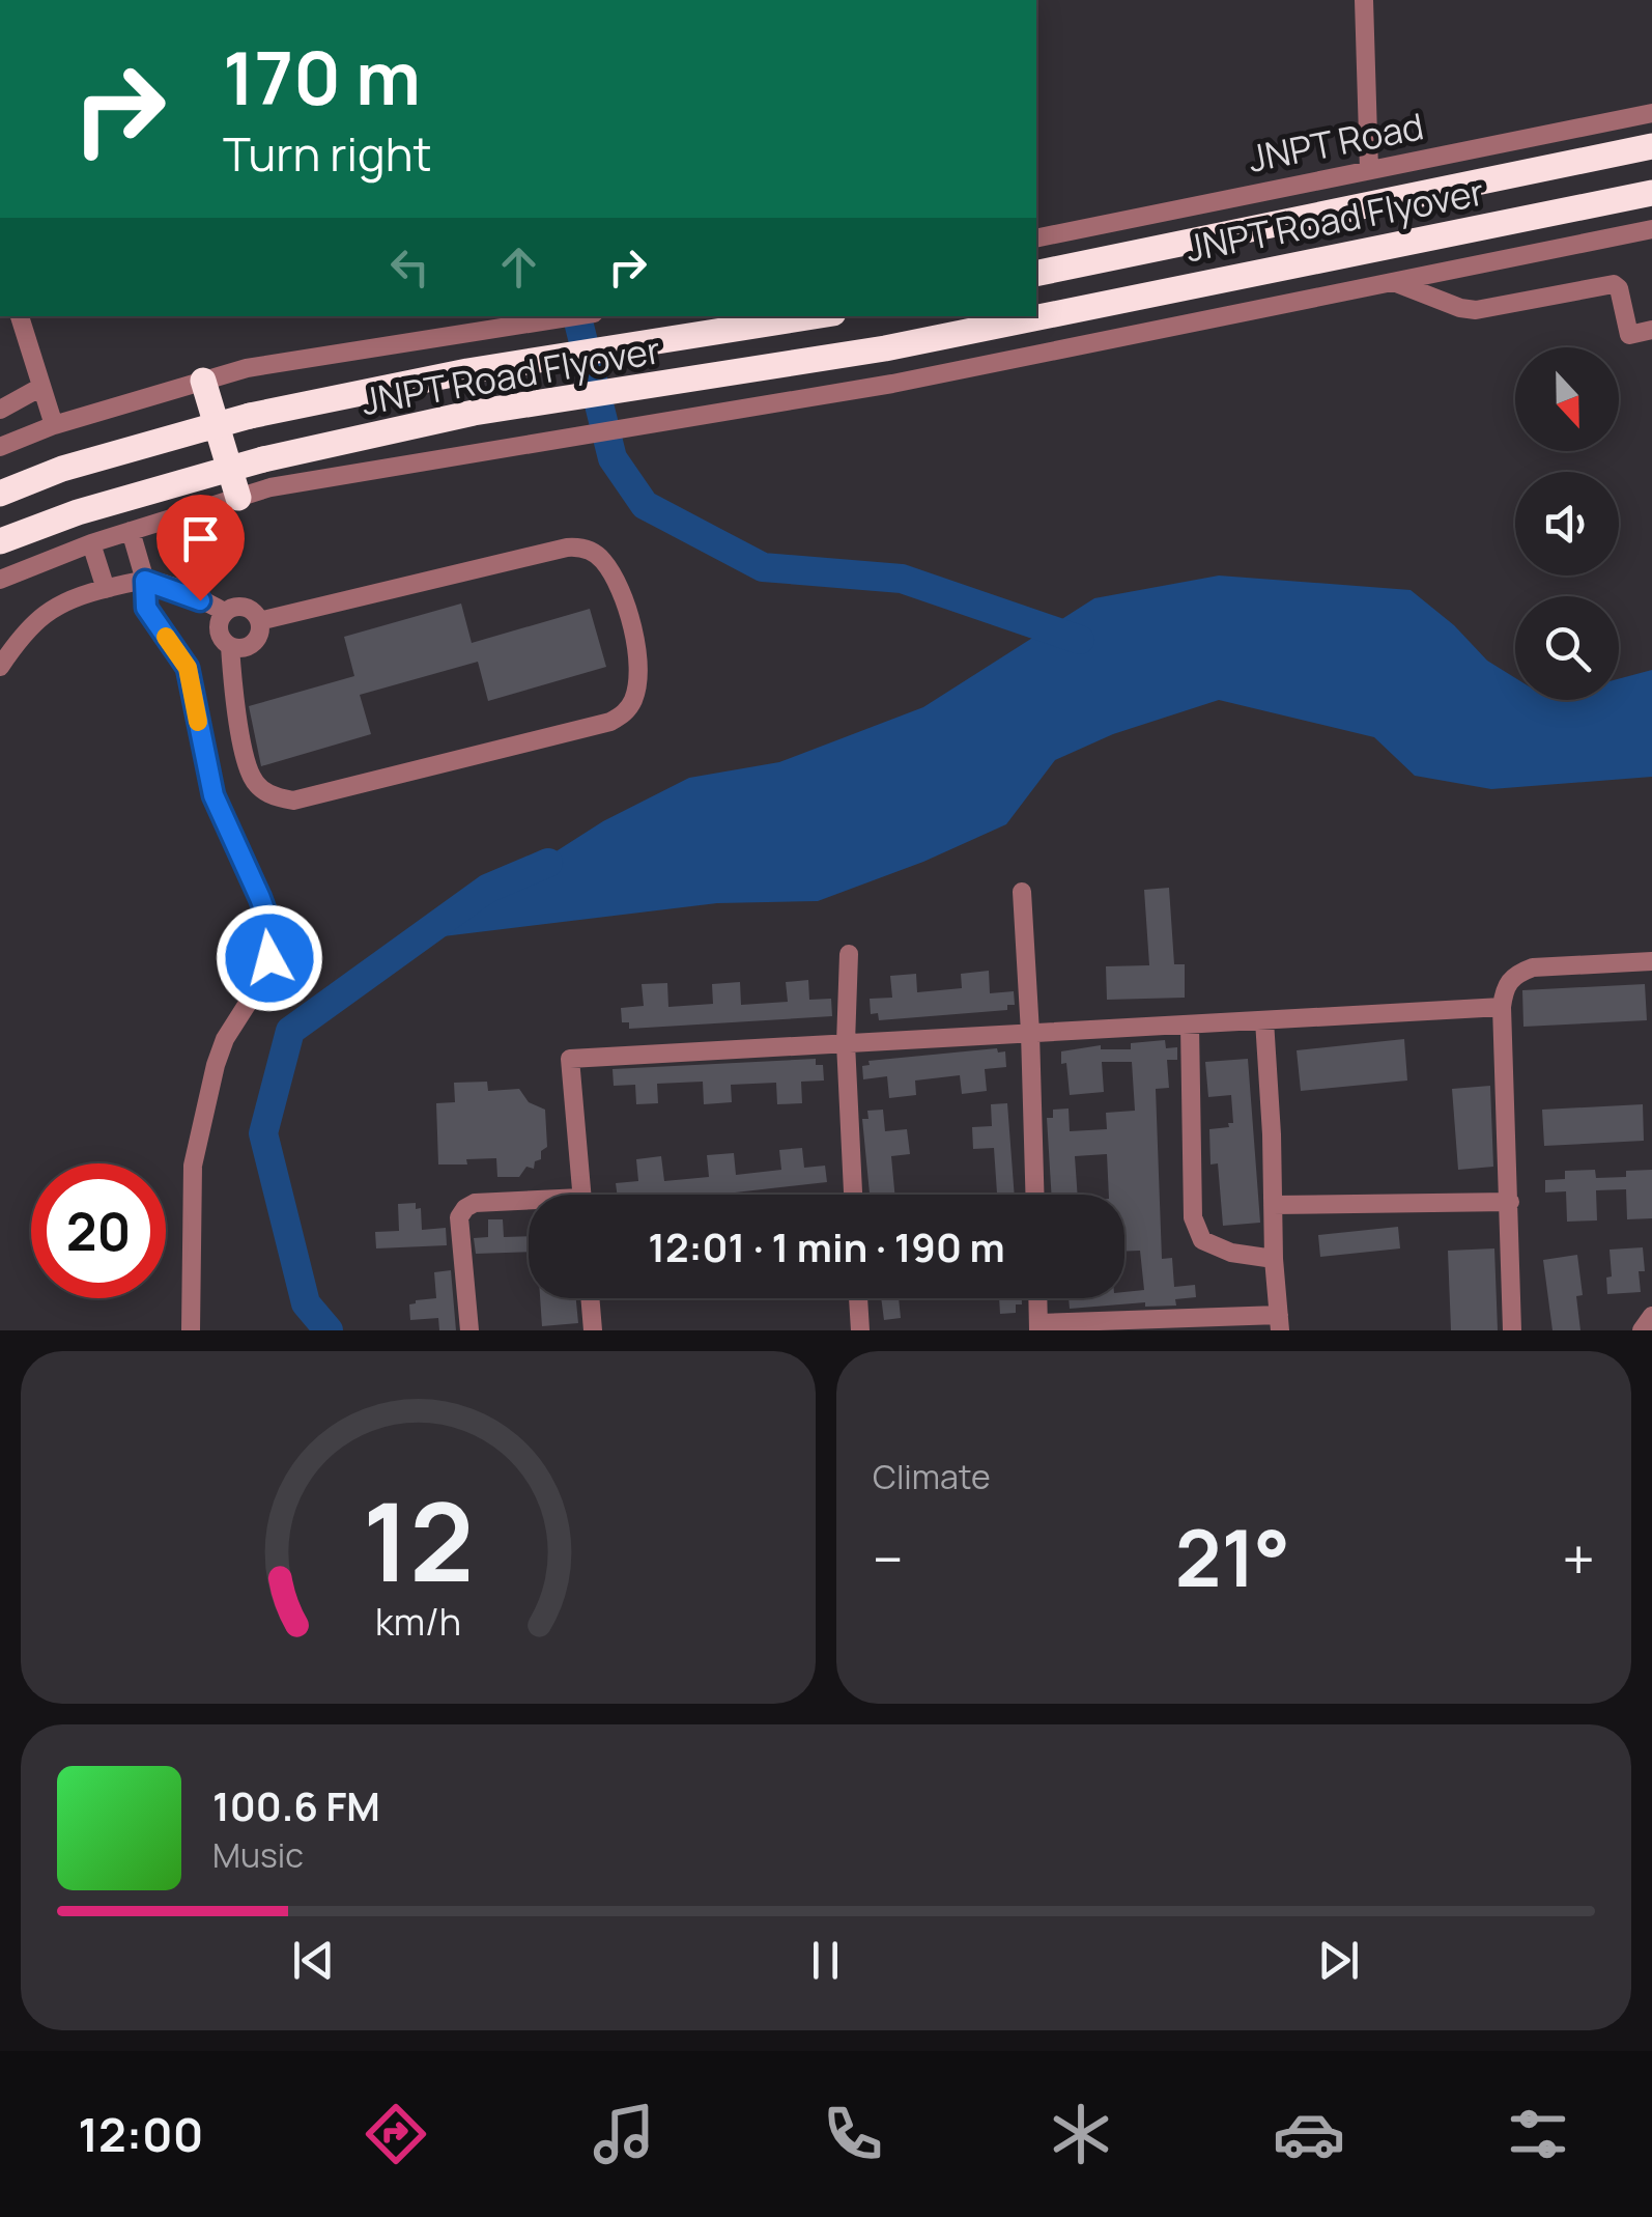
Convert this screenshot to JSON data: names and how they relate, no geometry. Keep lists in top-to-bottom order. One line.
{"streets":{"highway":["JNPT Road Flyover"],"street":["JNPT Road"]},"north":"bottom","page":{"turn":["170 m","Turn right"],"limit":"20","trip":"12:01 · 1 min · 190 m","tile":"Climate","heat":["−","21°","+"],"song":["100.6 FM","Music"],"tabs":"12:00","gauge":["12","km/h"]}}
